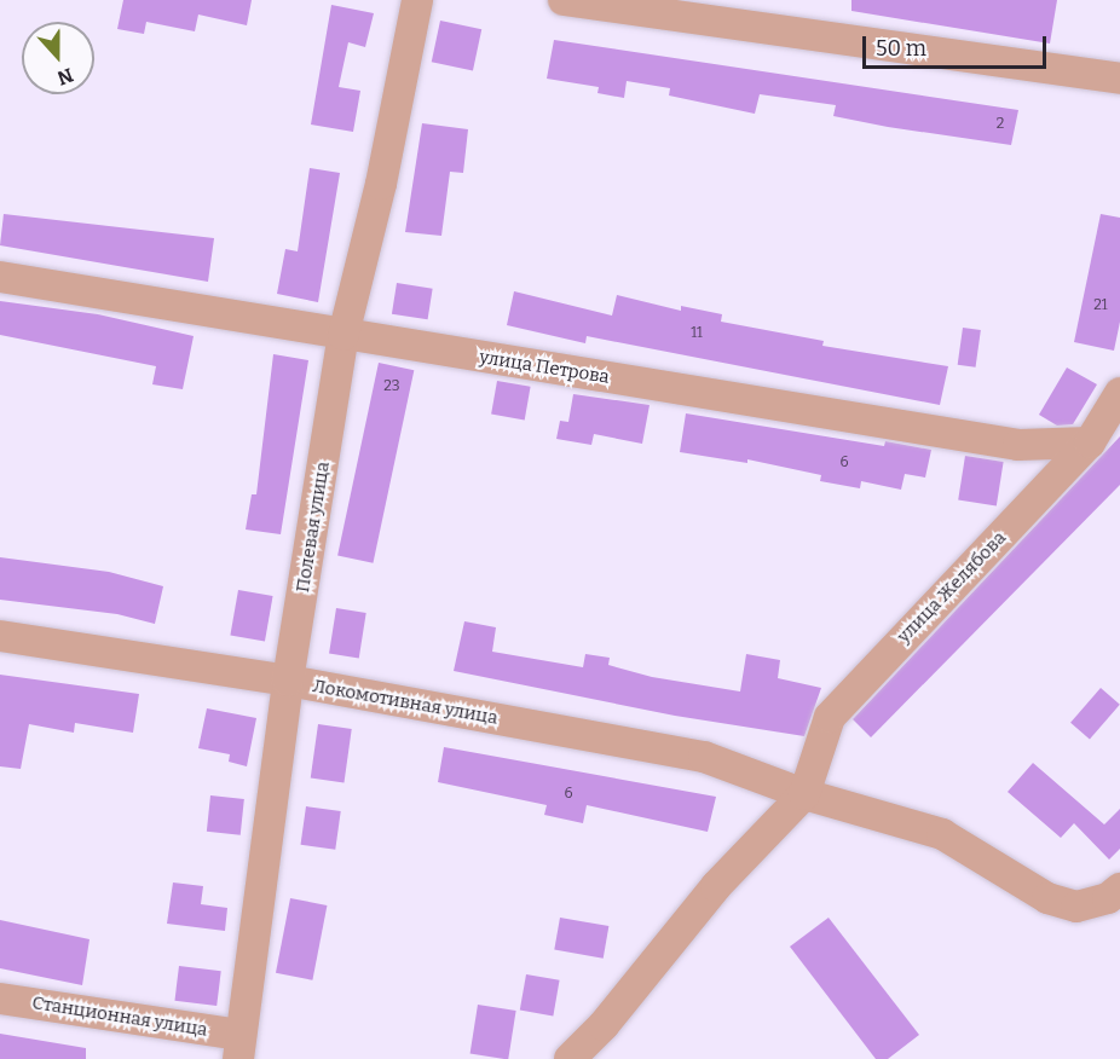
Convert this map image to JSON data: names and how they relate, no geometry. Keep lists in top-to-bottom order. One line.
{"streets":{"street":["улица Петрова","Полевая улица","улица Желябова","Локомотивная улица","Станционная улица"]},"crossings":[["улица Петрова","Полевая улица"],["улица Петрова","улица Желябова"],["Полевая улица","Локомотивная улица"],["Полевая улица","Станционная улица"],["улица Желябова","Локомотивная улица"]],"house_numbers":["2","21","11","23","6","6"],"scale_bar":"50 m","north":"bottom"}
